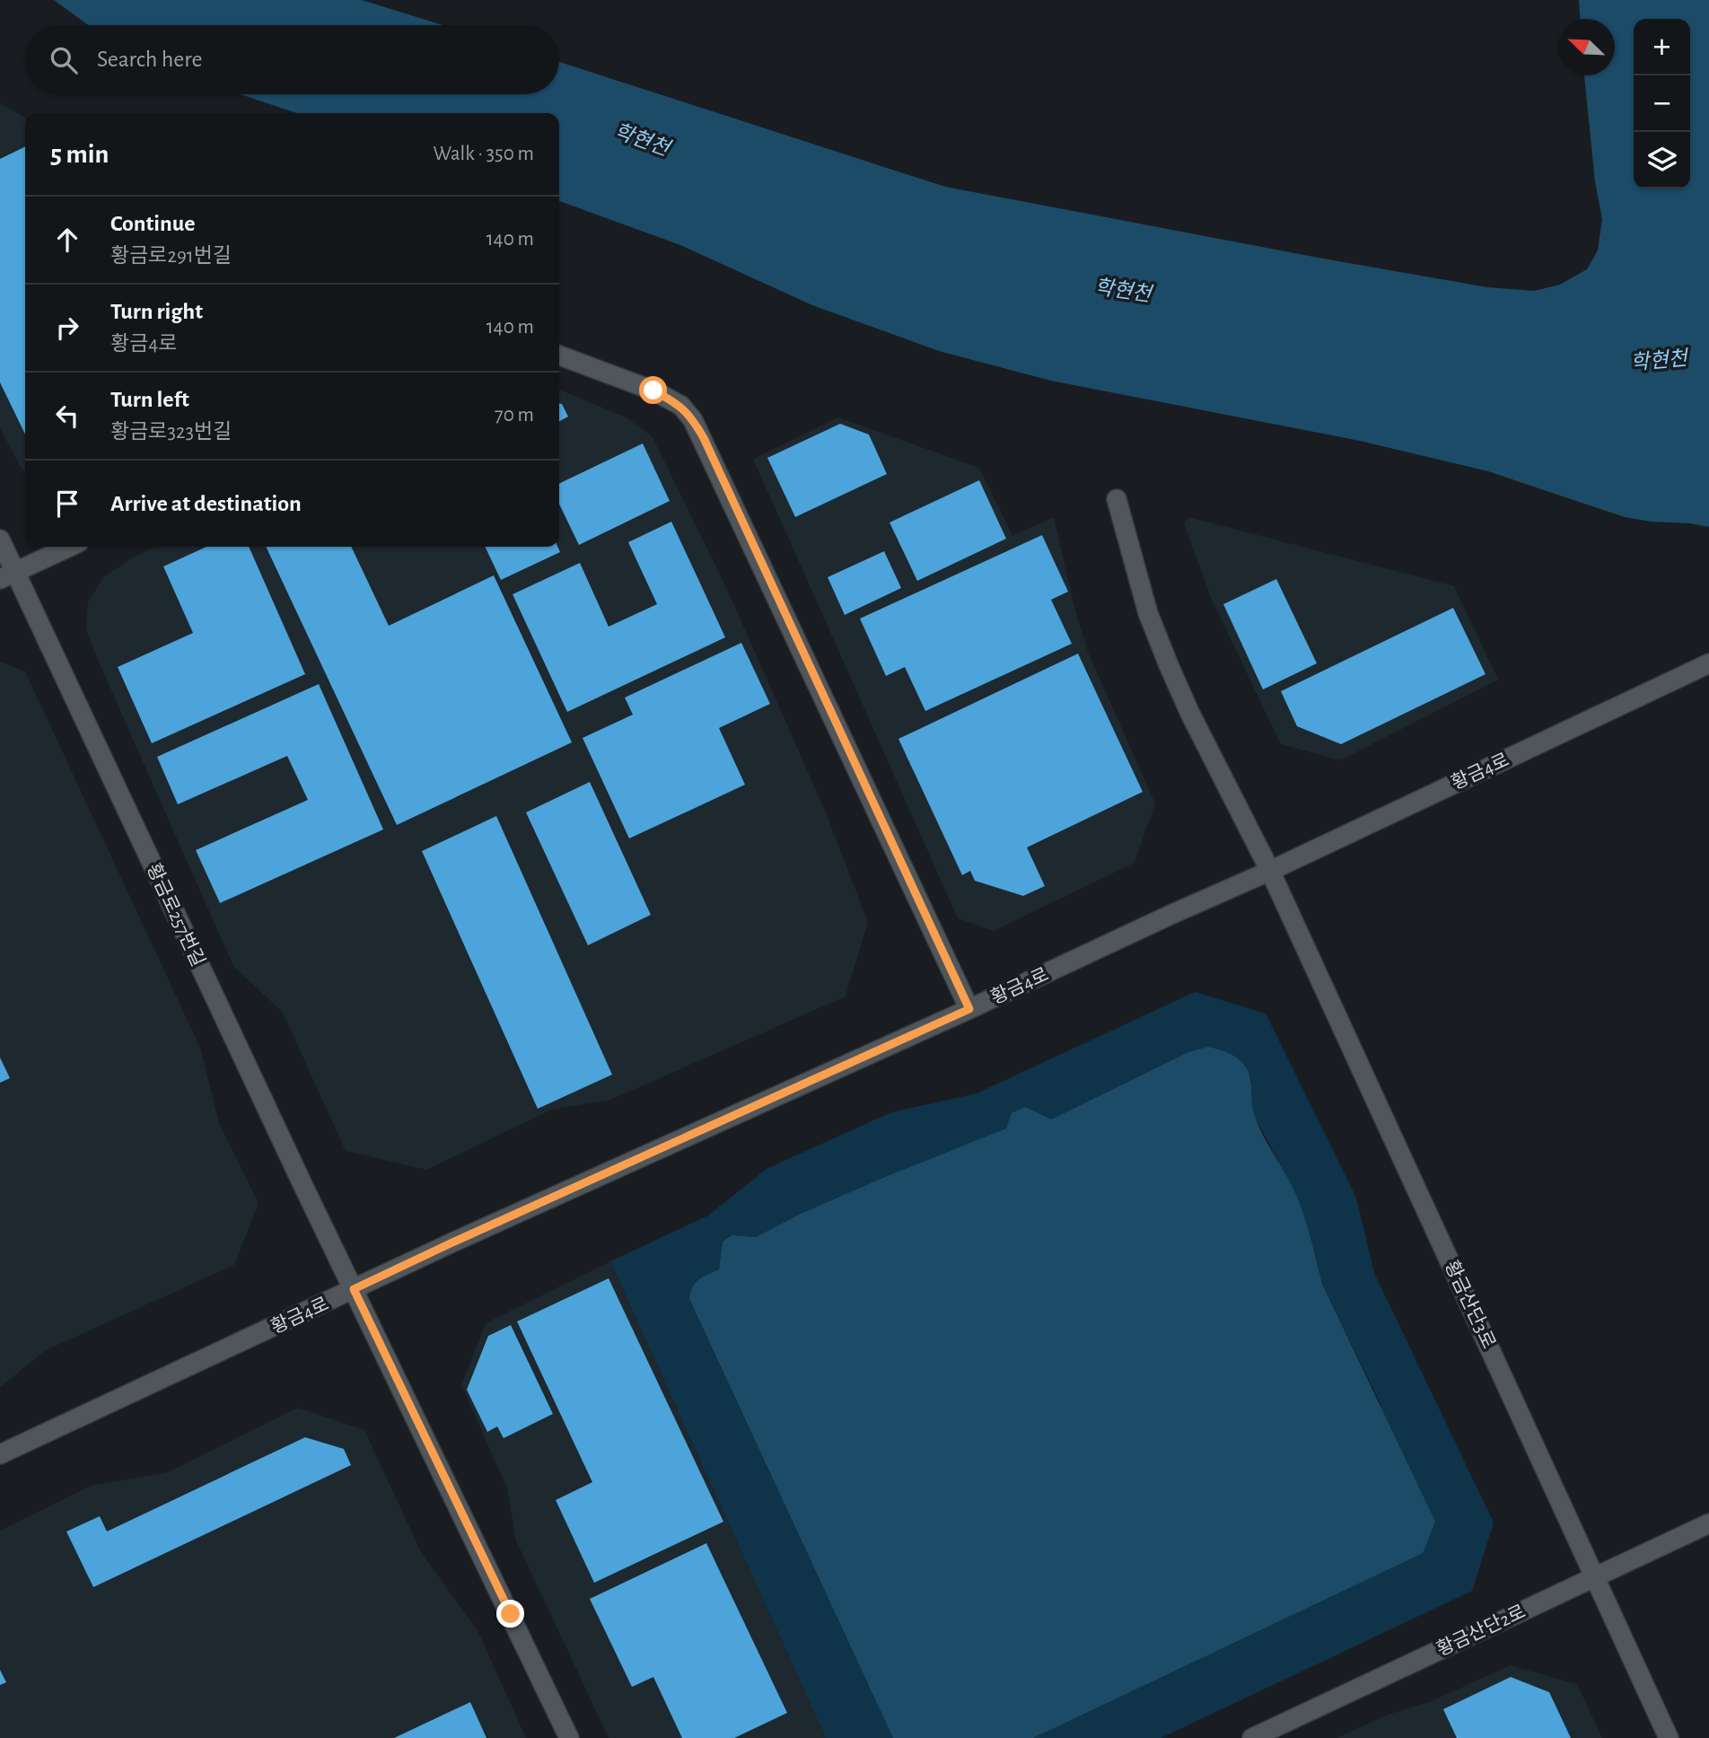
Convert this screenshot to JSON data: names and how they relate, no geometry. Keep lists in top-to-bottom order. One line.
{"streets":{"street":["황금4로","황금로257번길","황금산단3로","황금산단2로"]},"crossings":[["황금4로","황금로257번길"],["황금4로","황금산단3로"],["황금산단3로","황금산단2로"]],"water":["학현천"],"north":"top left","page":{"map_buttons":["+","−"],"search":"Search here","heading":["5 min","Walk · 350 m"],"list":[["Continue","황금로291번길","140 m"],["Turn right","황금4로","140 m"],["Turn left","황금로323번길","70 m"],"Arrive at destination"]}}
